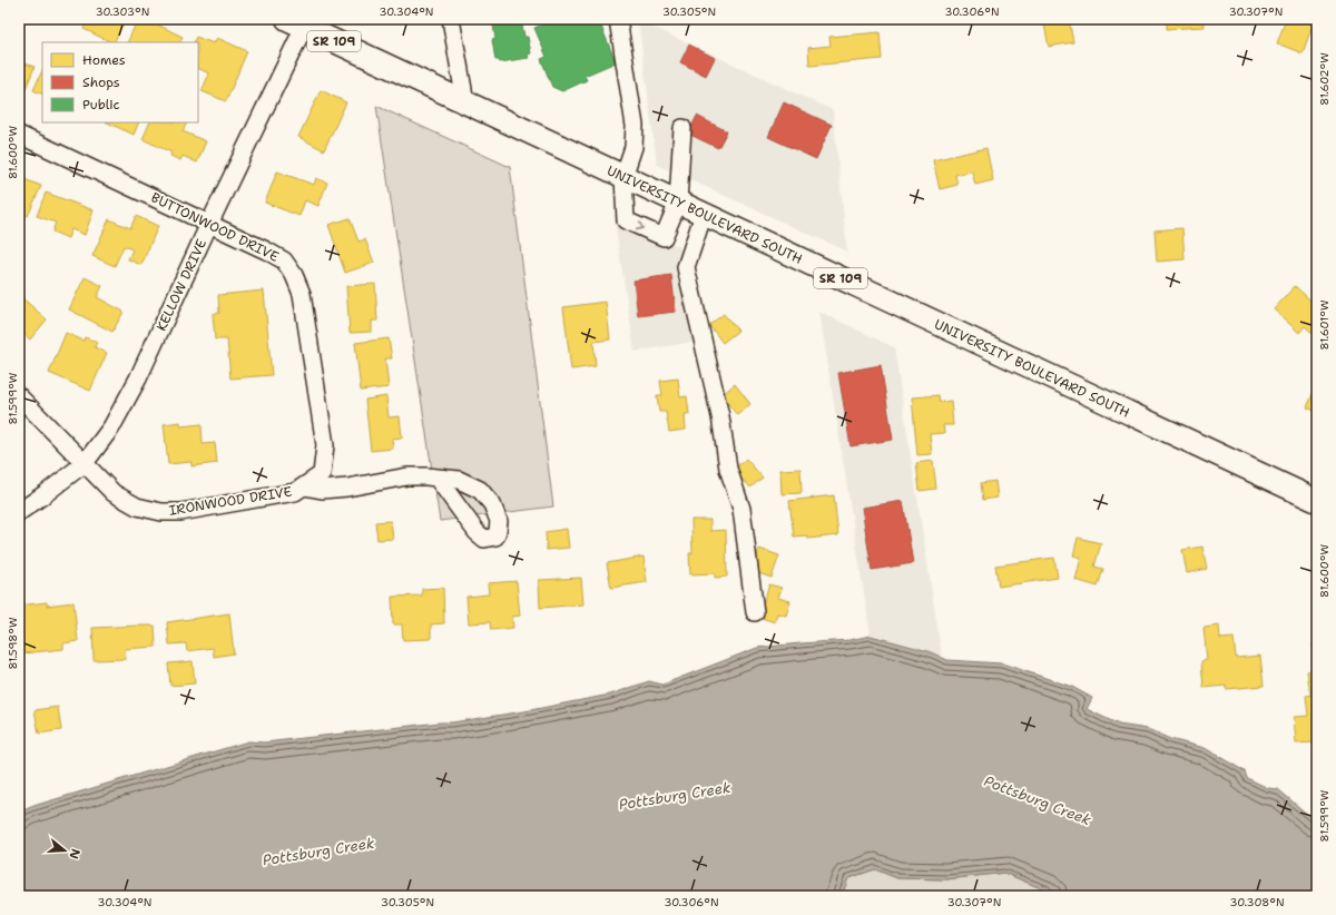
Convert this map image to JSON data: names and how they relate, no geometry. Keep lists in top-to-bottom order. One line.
{"streets":{"main road":["SR 109","UNIVERSITY BOULEVARD SOUTH"],"street":["BUTTONWOOD DRIVE","KELLOW DRIVE","IRONWOOD DRIVE"]},"crossings":[["UNIVERSITY BOULEVARD SOUTH","KELLOW DRIVE"],["BUTTONWOOD DRIVE","KELLOW DRIVE"],["BUTTONWOOD DRIVE","IRONWOOD DRIVE"],["KELLOW DRIVE","IRONWOOD DRIVE"]],"water":["Pottsburg Creek"],"legend":["Homes","Shops","Public"],"north":"right","coordinates":["30.303°N","30.304°N","30.305°N","30.306°N","30.307°N","81.602°W","81.600°W","81.601°W","81.599°W","81.598°W","30.308°N"]}
